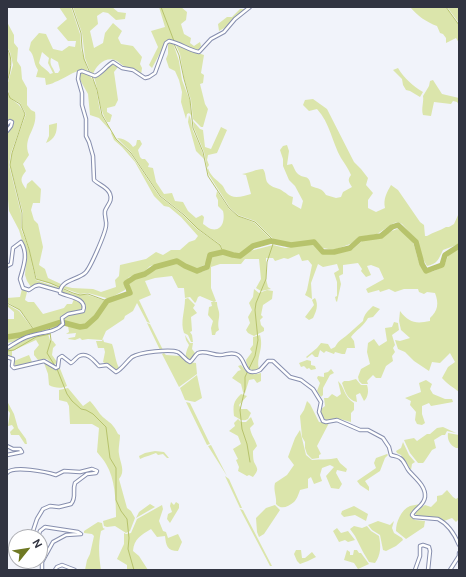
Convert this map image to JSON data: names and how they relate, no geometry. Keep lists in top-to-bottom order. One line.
{"north":"top right"}
